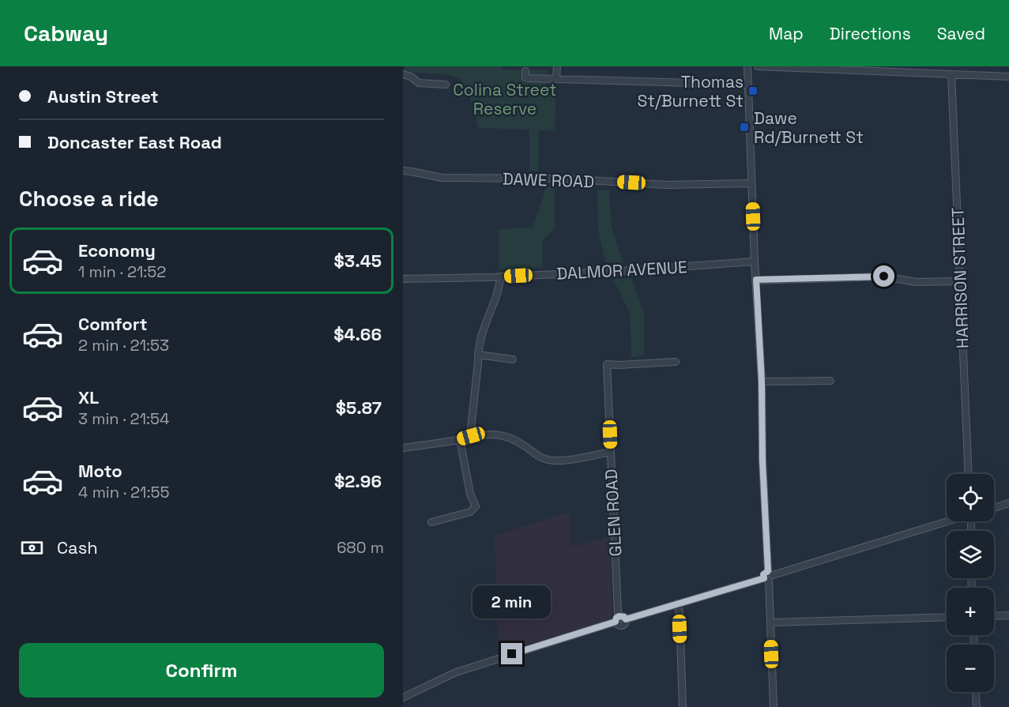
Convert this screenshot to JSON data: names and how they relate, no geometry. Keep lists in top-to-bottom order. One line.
{"streets":{"street":["DAWE ROAD","DALMOR AVENUE","HARRISON STREET","GLEN ROAD"]},"parks":["Colina Street Reserve"],"places":{"transit":["Thomas St/Burnett St","Dawe Rd/Burnett St"]},"page":{"header":"Cabway","nav":["Map","Directions","Saved"],"banner":["Austin Street","Doncaster East Road"],"heading":"Choose a ride","list":[{"name":"Economy","note":"1 min · 21:52","value":"$3.45"},{"name":"Comfort","note":"2 min · 21:53","value":"$4.66"},{"name":"XL","note":"3 min · 21:54","value":"$5.87"},{"name":"Moto","note":"4 min · 21:55","value":"$2.96"}],"map_buttons":["+","−"],"pay":["Cash","680 m"],"bubble":"2 min","buttons":"Confirm"}}
